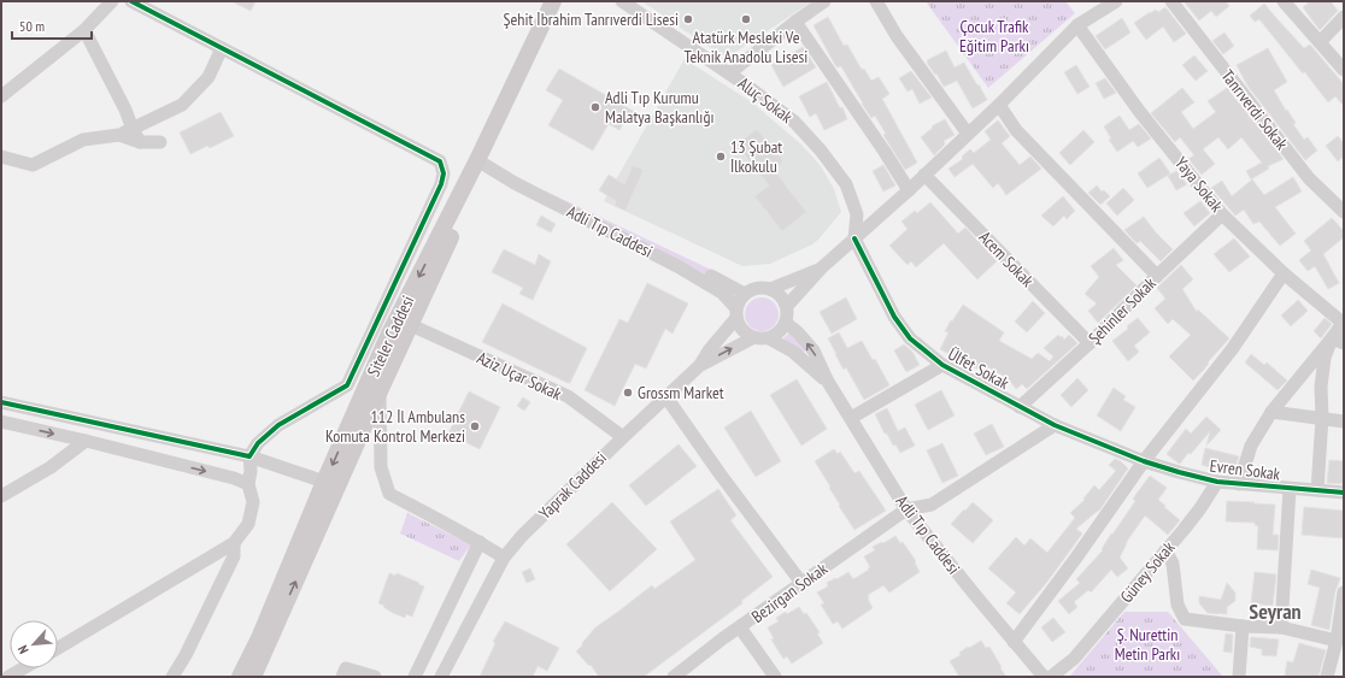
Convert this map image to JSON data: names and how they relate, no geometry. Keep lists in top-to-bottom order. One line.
{"streets":{"main road":["Siteler Caddesi"],"street":["Aluç Sokak","Tanrıverdi Sokak","Yaya Sokak","Adli Tıp Caddesi","Acem Sokak","Şehinler Sokak","Ülfet Sokak","Aziz Uçar Sokak","Evren Sokak","Yaprak Caddesi","Güney Sokak","Bezirgan Sokak"]},"crossings":[["Aluç Sokak","Ülfet Sokak"],["Yaya Sokak","Şehinler Sokak"],["Adli Tıp Caddesi","Siteler Caddesi"],["Adli Tıp Caddesi","Yaprak Caddesi"],["Adli Tıp Caddesi","Bezirgan Sokak"],["Acem Sokak","Şehinler Sokak"],["Şehinler Sokak","Ülfet Sokak"],["Siteler Caddesi","Aziz Uçar Sokak"],["Ülfet Sokak","Evren Sokak"],["Aziz Uçar Sokak","Yaprak Caddesi"],["Evren Sokak","Güney Sokak"]],"districts":["Seyran"],"parks":["Çocuk Trafik Eğitim Parkı","Ş. Nurettin Metin Parkı"],"places":["Şehit İbrahim Tanrıverdi Lisesi","Atatürk Mesleki Ve Teknik Anadolu Lisesi","Adli Tıp Kurumu Malatya Başkanlığı","13 Şubat İlkokulu","Grossm Market","112 İl Ambulans Komuta Kontrol Merkezi"],"scale_bar":"50 m","north":"bottom left"}
